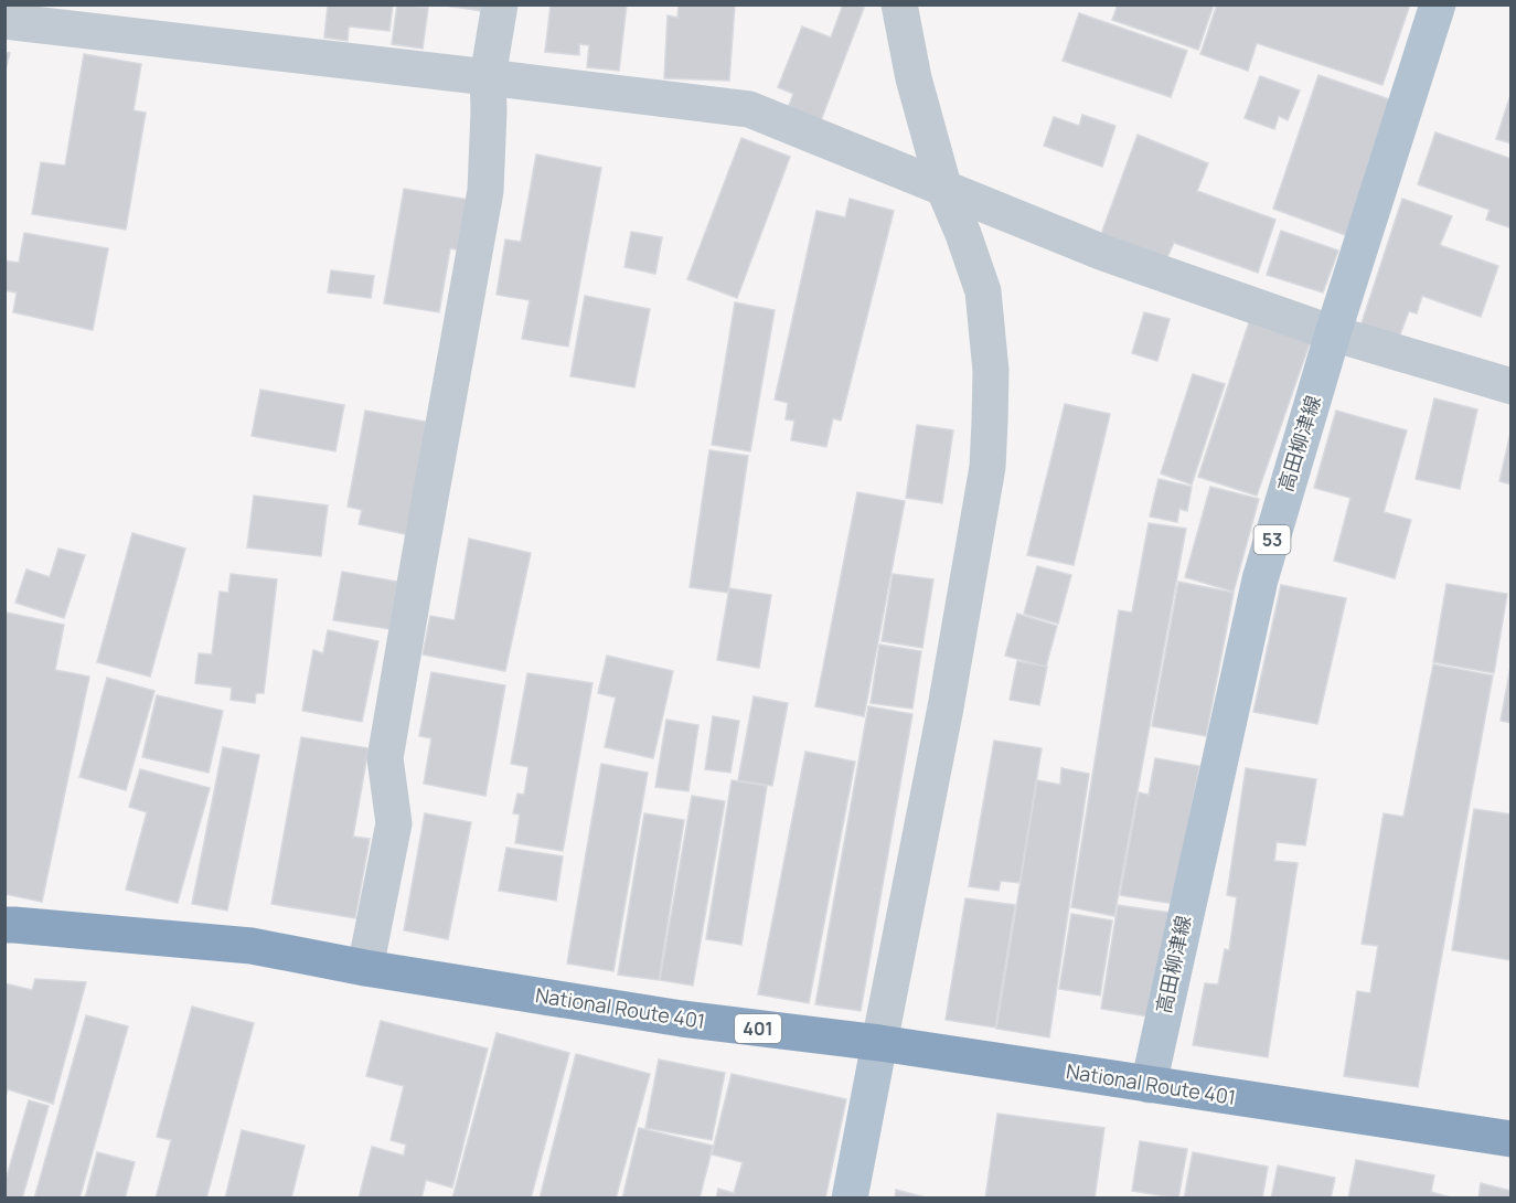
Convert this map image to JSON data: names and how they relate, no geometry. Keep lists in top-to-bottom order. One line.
{"streets":{"highway":["National Route 401","401"],"main road":["高田柳津線","53"]},"crossings":[["高田柳津線","National Route 401"]]}
